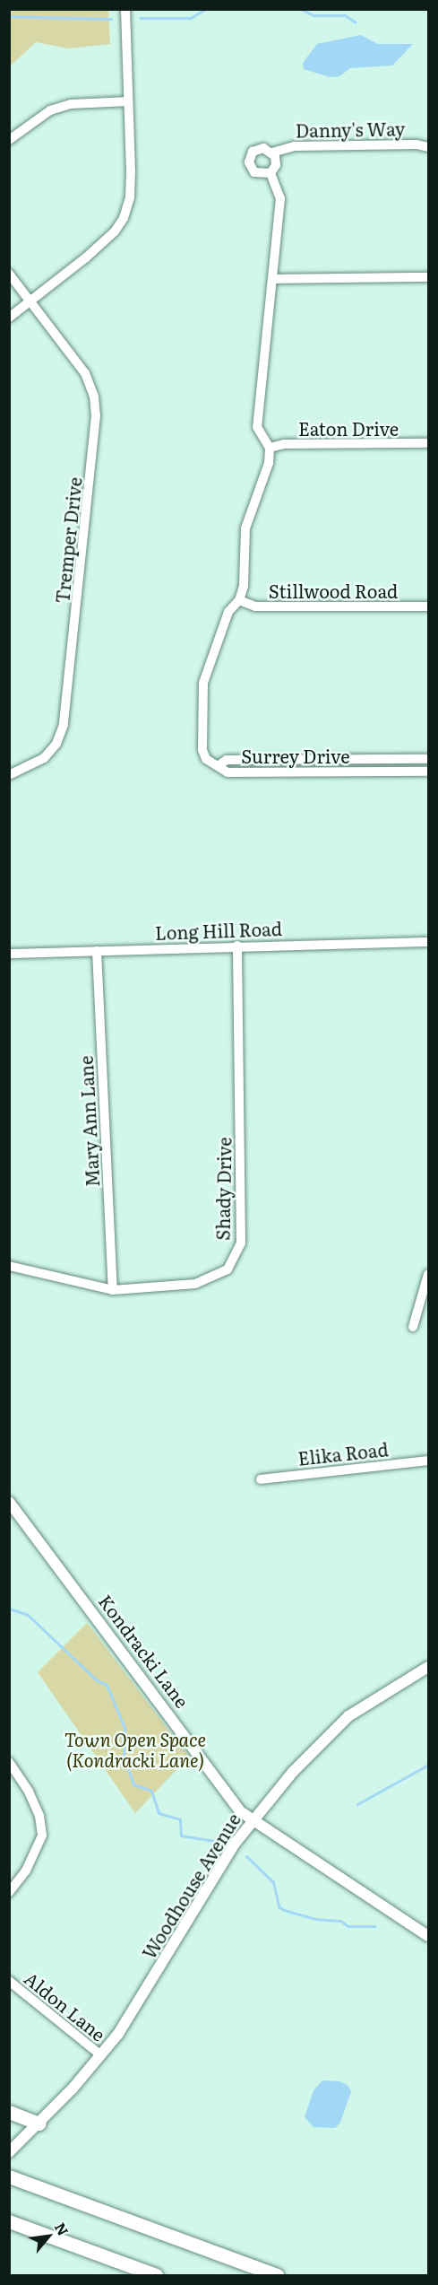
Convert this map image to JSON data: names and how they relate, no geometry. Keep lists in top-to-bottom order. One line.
{"streets":{"main road":["Kondracki Lane","Woodhouse Avenue"],"street":["Danny's Way","Eaton Drive","Tremper Drive","Stillwood Road","Surrey Drive","Long Hill Road","Mary Ann Lane","Shady Drive","Elika Road","Aldon Lane"]},"crossings":[["Danny's Way","Eaton Drive"],["Long Hill Road","Mary Ann Lane"],["Long Hill Road","Shady Drive"],["Mary Ann Lane","Shady Drive"],["Kondracki Lane","Woodhouse Avenue"],["Woodhouse Avenue","Aldon Lane"]],"parks":["Town Open Space (Kondracki Lane)"],"north":"top right"}
